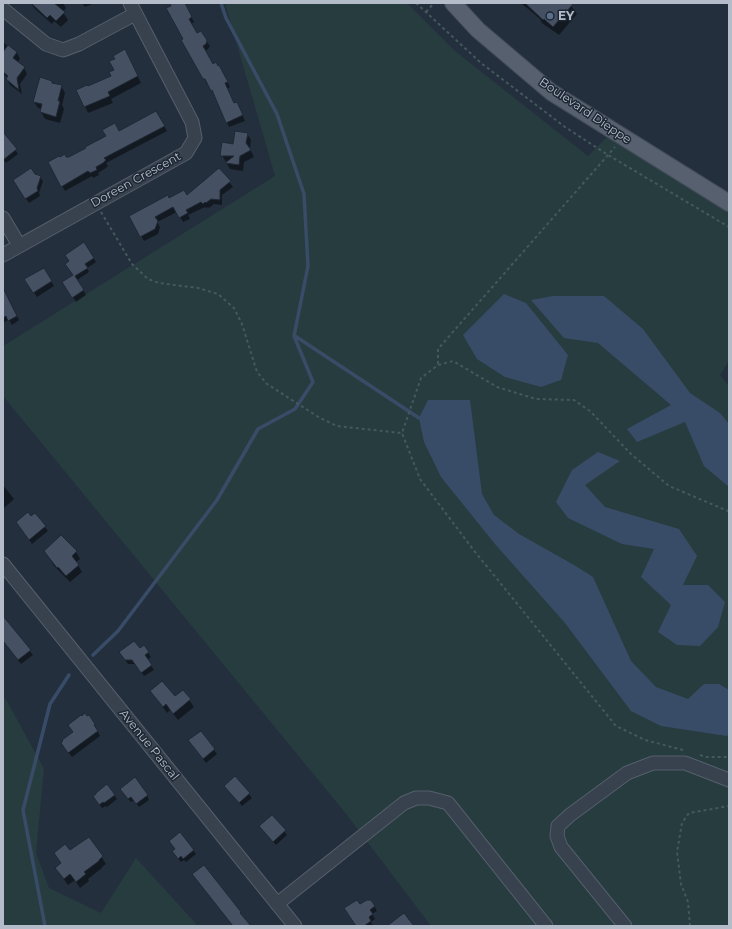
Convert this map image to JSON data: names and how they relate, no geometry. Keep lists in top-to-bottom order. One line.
{"streets":{"main road":["Boulevard Dieppe"],"street":["Doreen Crescent","Avenue Pascal"]},"places":["EY"]}
